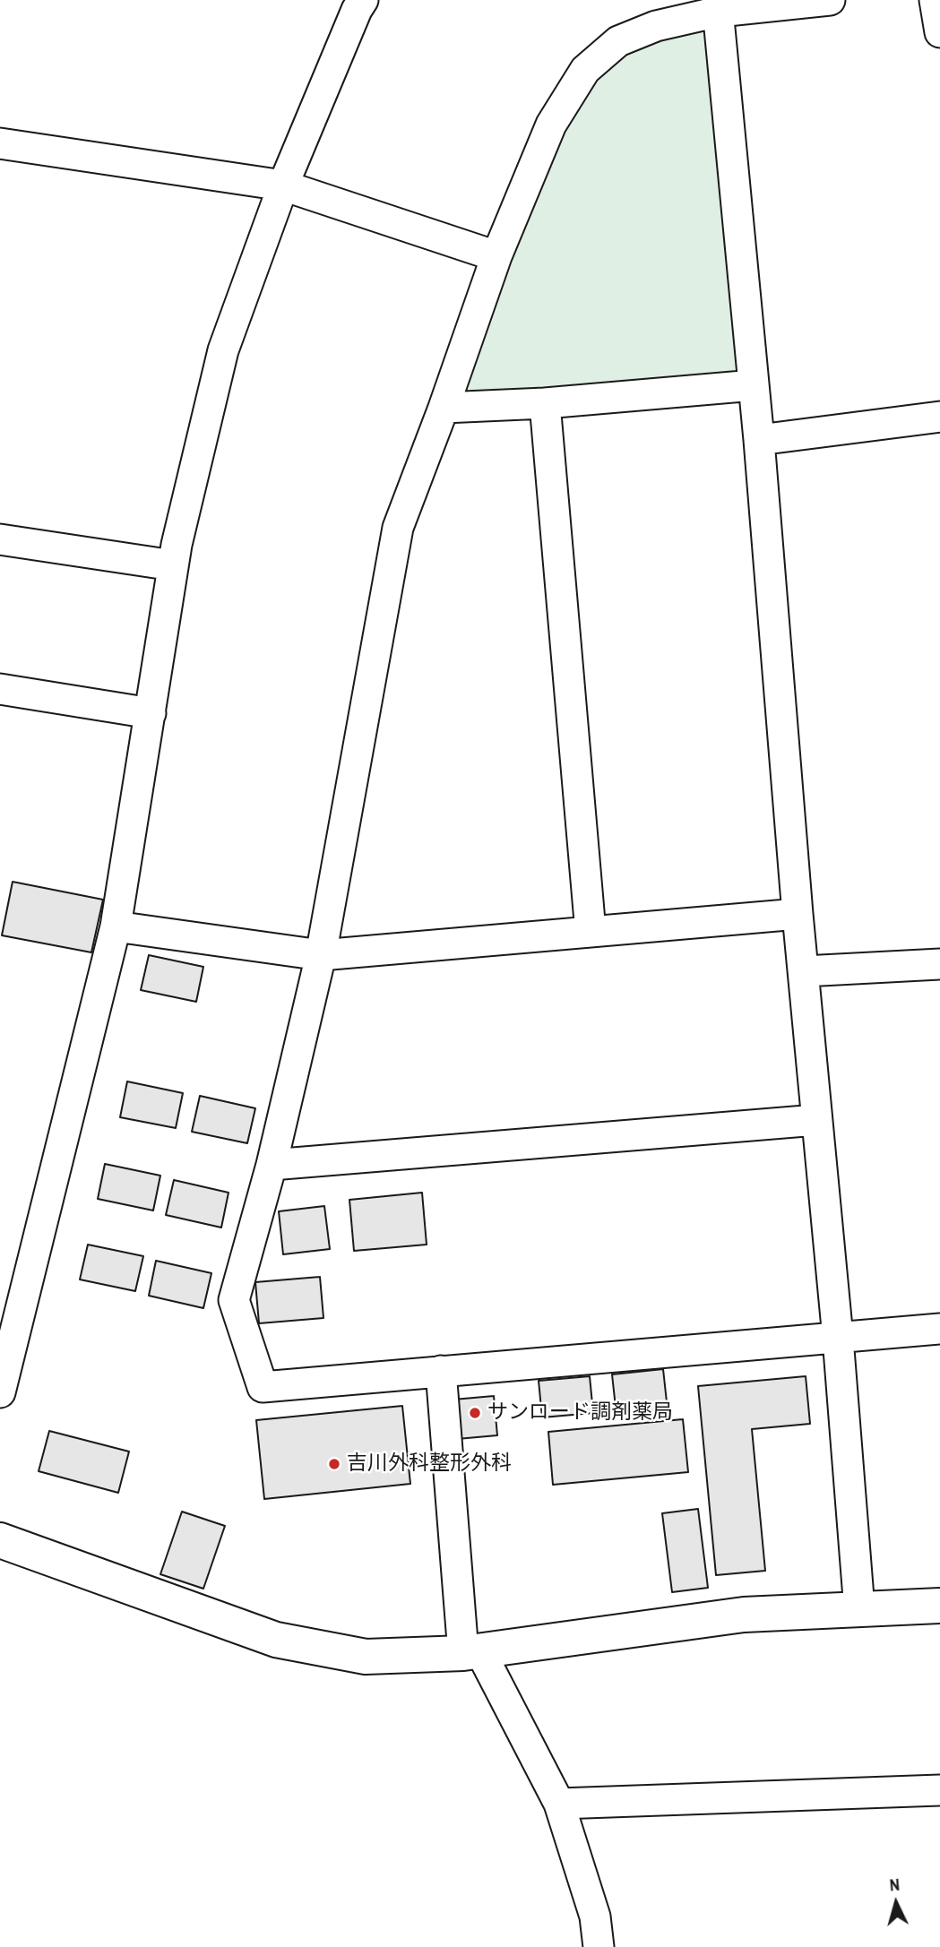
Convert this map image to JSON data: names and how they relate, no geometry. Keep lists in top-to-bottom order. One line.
{"places":["サンロード調剤薬局","吉川外科整形外科"],"north":"top"}
